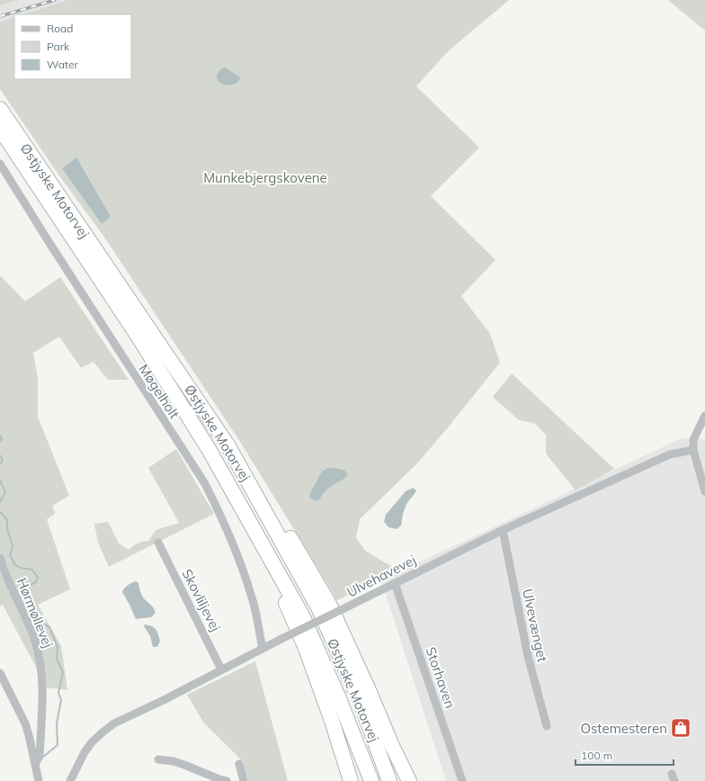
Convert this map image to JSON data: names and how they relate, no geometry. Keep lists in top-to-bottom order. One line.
{"streets":{"highway":["Østjyske Motorvej"],"street":["Møgelholt","Ulvehavevej","Skovliljevej","Hørmøllevej","Ulvevænget","Storhaven"]},"crossings":[["Møgelholt","Ulvehavevej"],["Ulvehavevej","Skovliljevej"],["Ulvehavevej","Ulvevænget"],["Ulvehavevej","Storhaven"]],"parks":["Munkebjergskovene"],"places":{"shop":["Ostemesteren"]},"legend":["Road","Park","Water"],"scale_bar":"100 m"}
